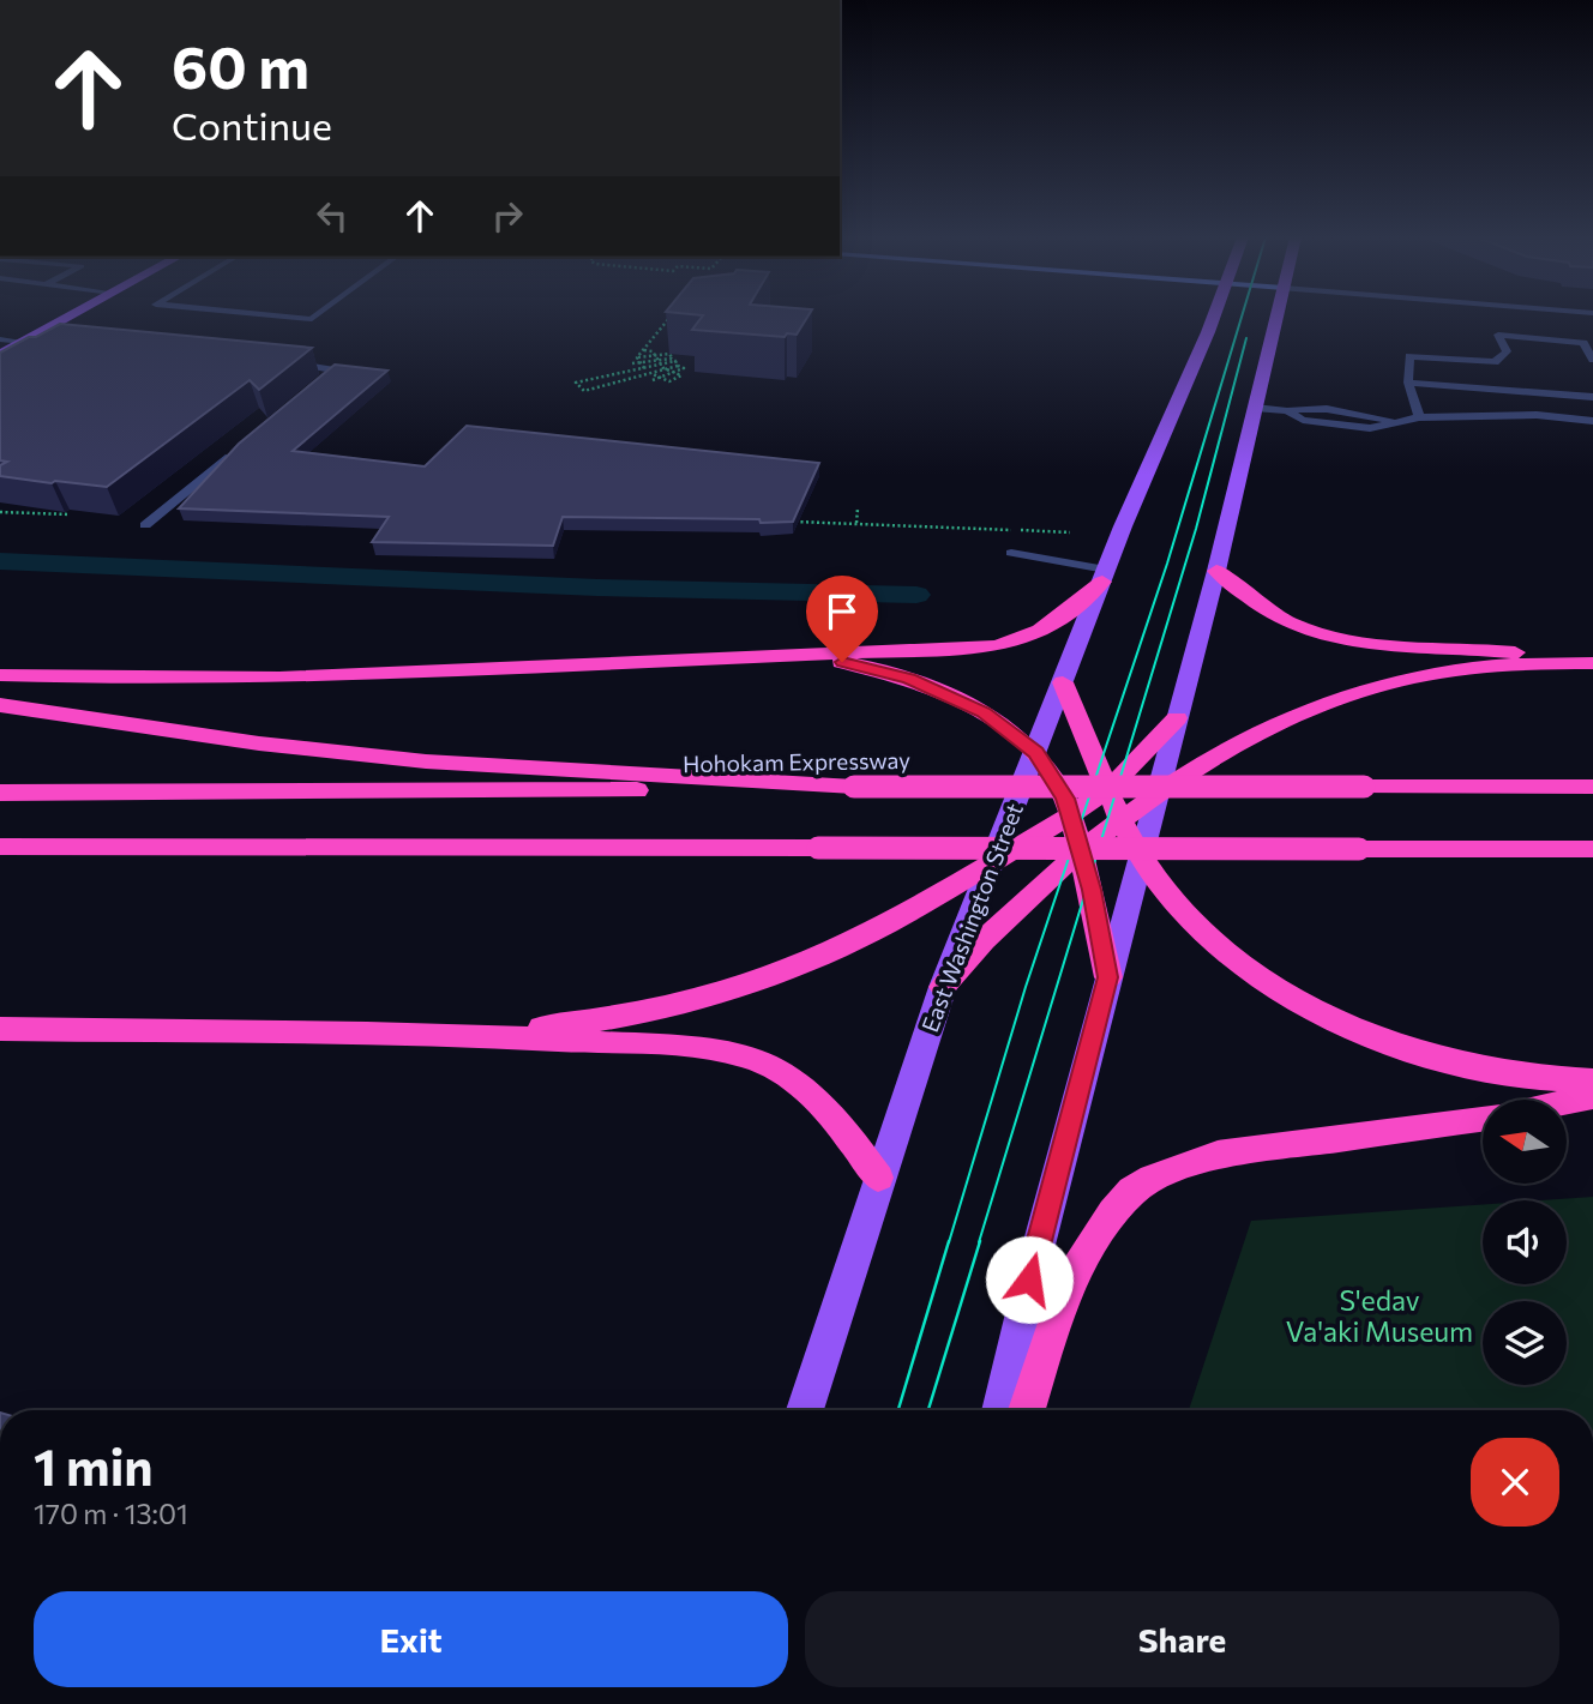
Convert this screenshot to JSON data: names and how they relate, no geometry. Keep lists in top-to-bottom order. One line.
{"streets":{"highway":["Hohokam Expressway"],"main road":["East Washington Street"]},"parks":["S'edav Va'aki Museum"],"north":"left","page":{"turn":["60 m","Continue"],"heading":["1 min","170 m · 13:01"],"buttons":["Exit","Share"]}}
